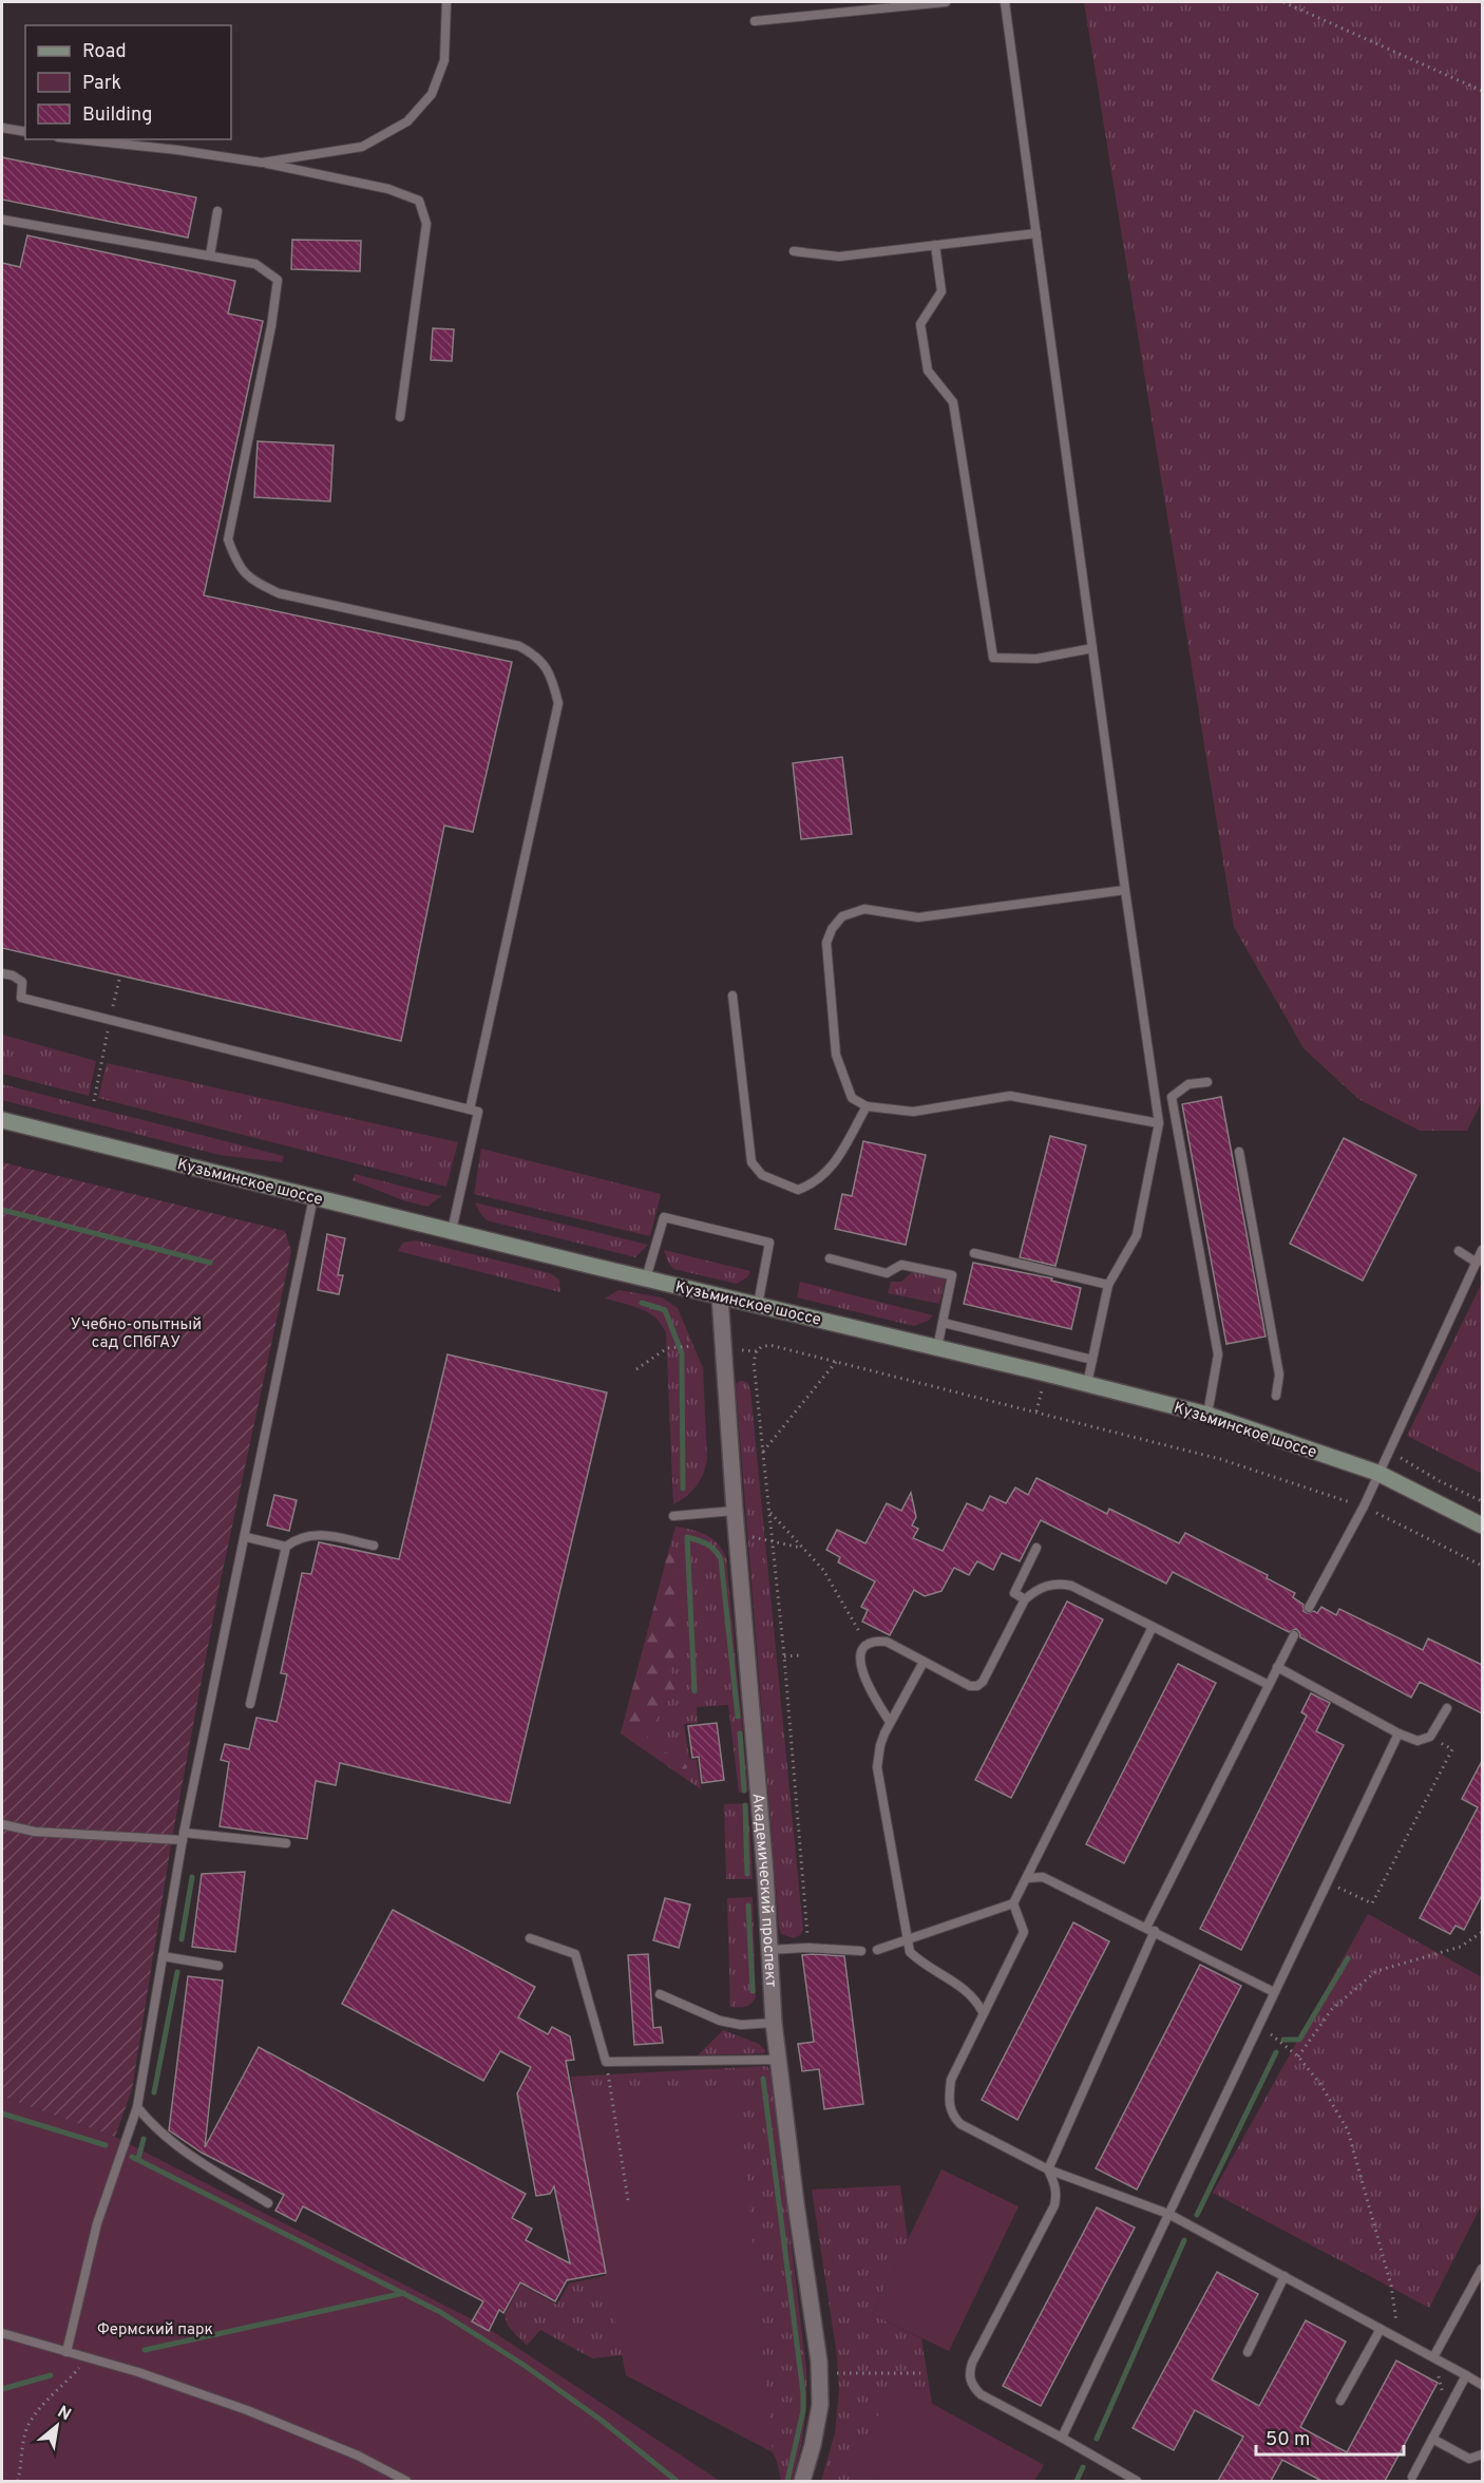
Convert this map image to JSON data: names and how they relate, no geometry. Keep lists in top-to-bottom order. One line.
{"streets":{"main road":["Кузьминское шоссе"],"street":["Академический проспект"]},"crossings":[["Кузьминское шоссе","Академический проспект"]],"parks":["Учебно-опытный сад СПбГАУ","Фермский парк"],"legend":["Road","Park","Building"],"scale_bar":"50 m","north":"top right"}
